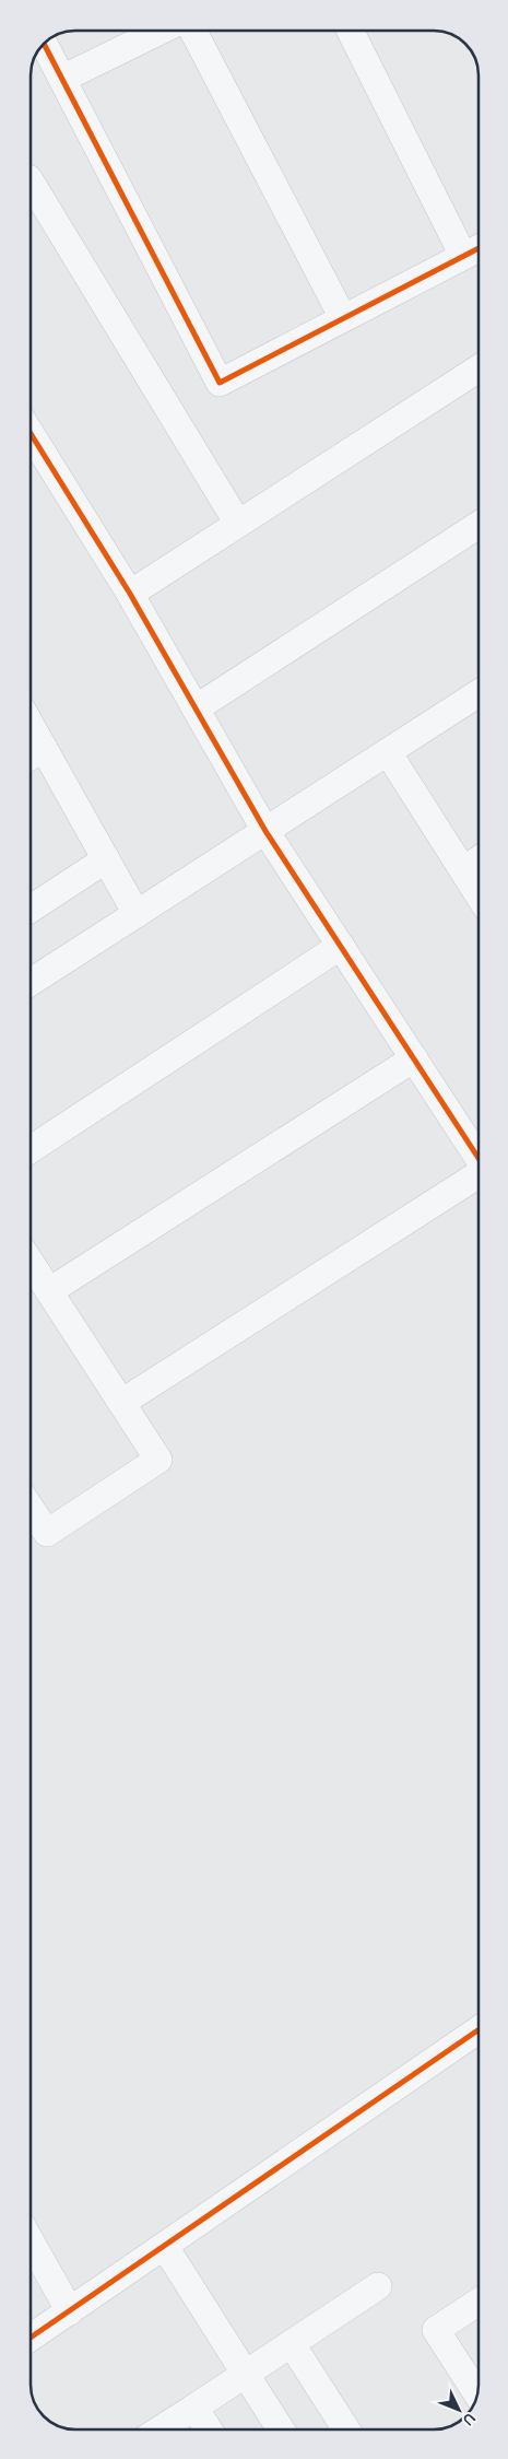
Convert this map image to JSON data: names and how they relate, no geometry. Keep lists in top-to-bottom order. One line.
{"north":"bottom right"}
